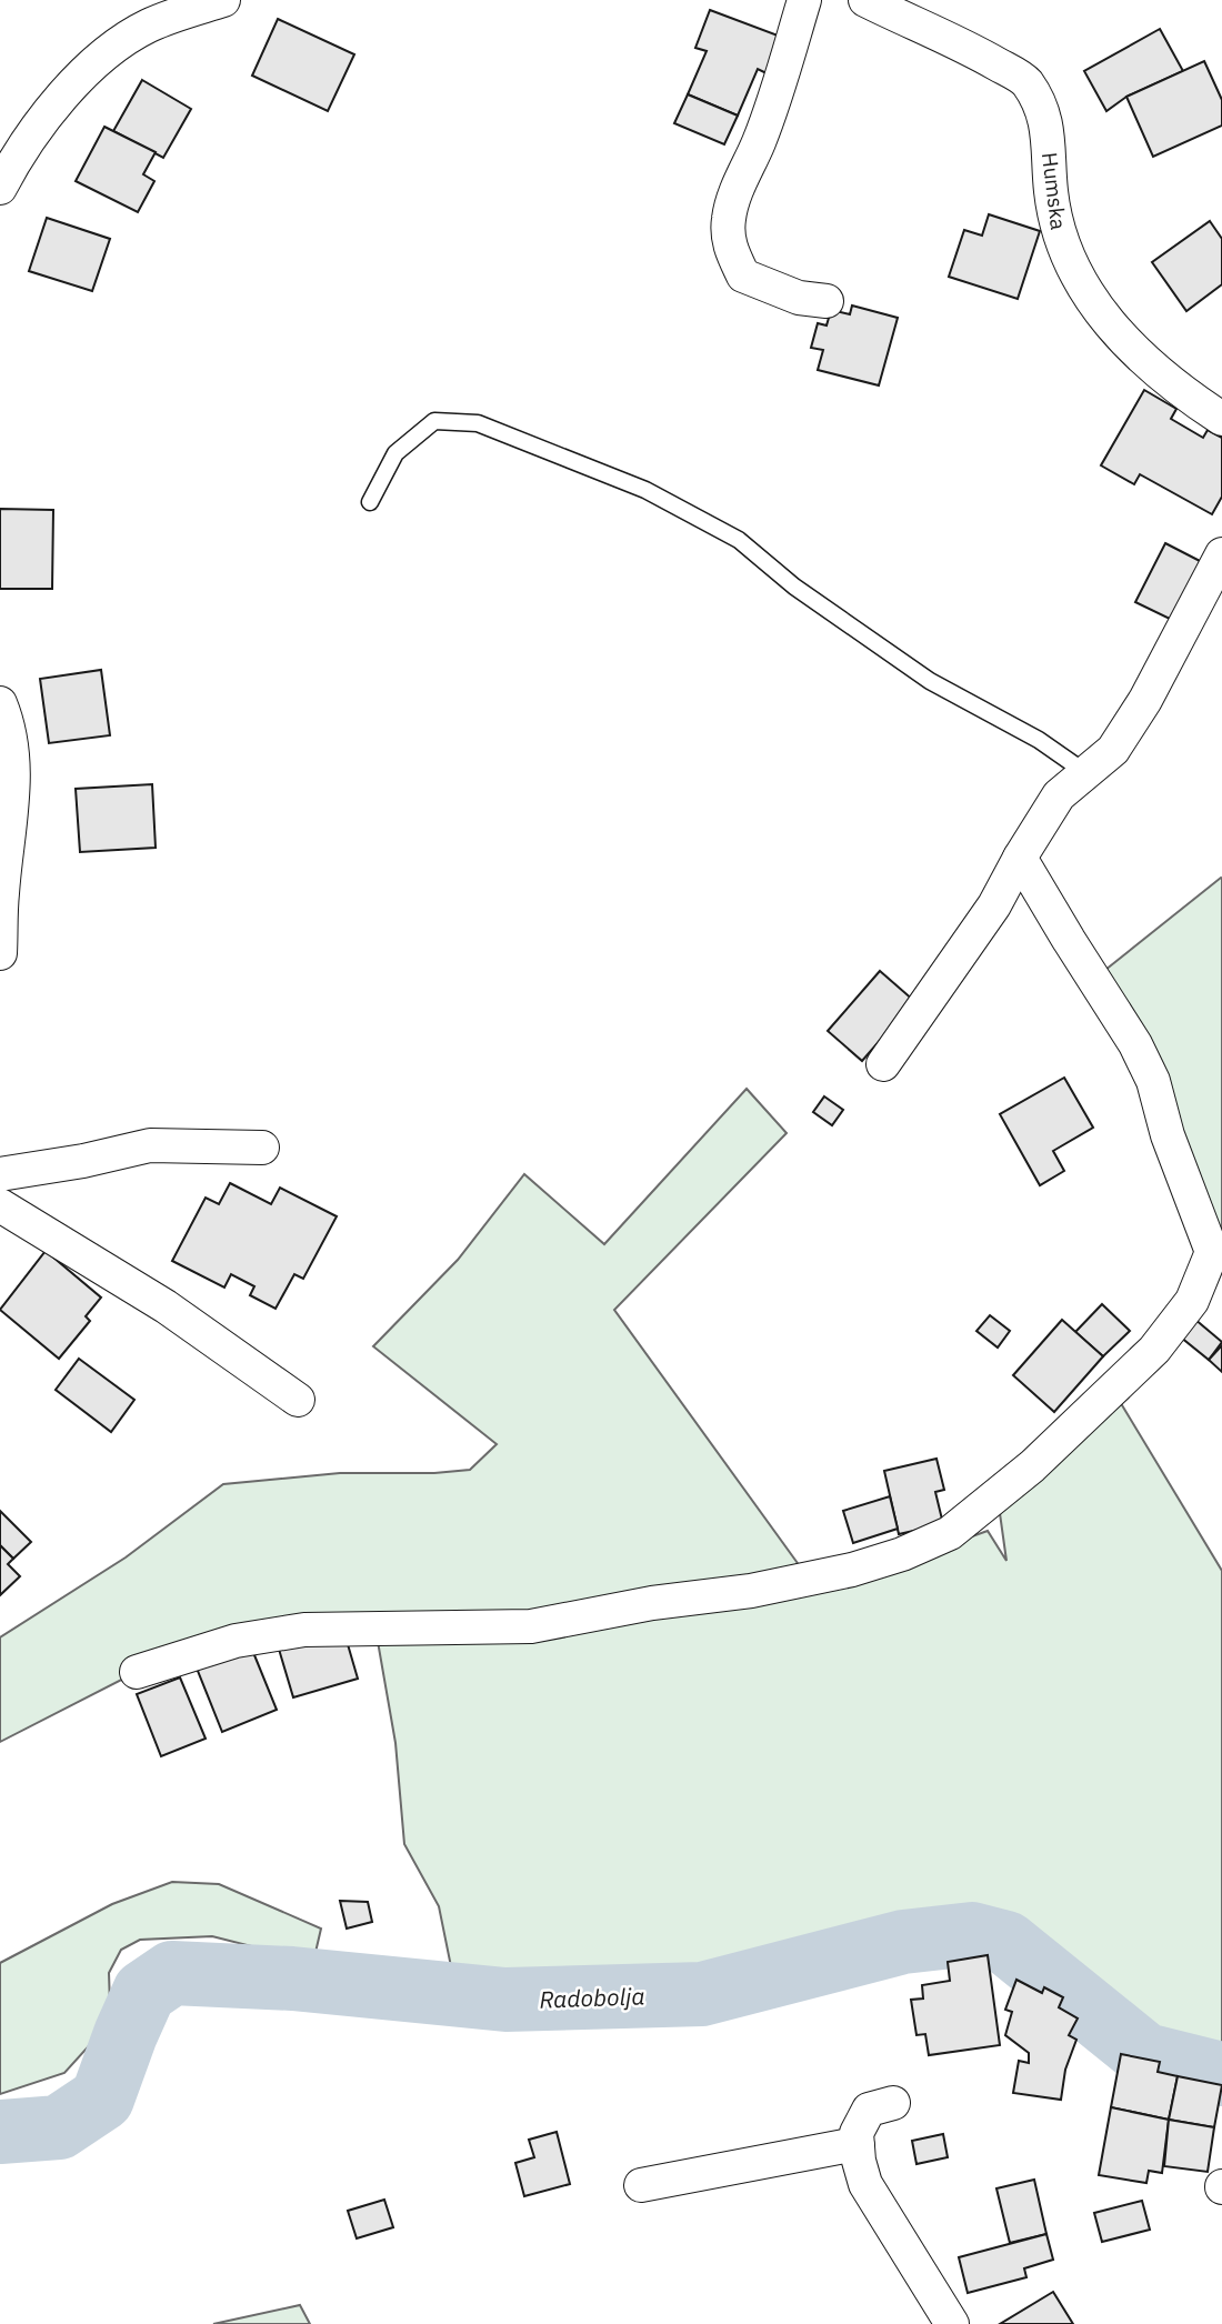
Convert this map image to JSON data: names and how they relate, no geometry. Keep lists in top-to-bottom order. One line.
{"streets":{"street":["Humska"]},"water":["Radobolja"]}
